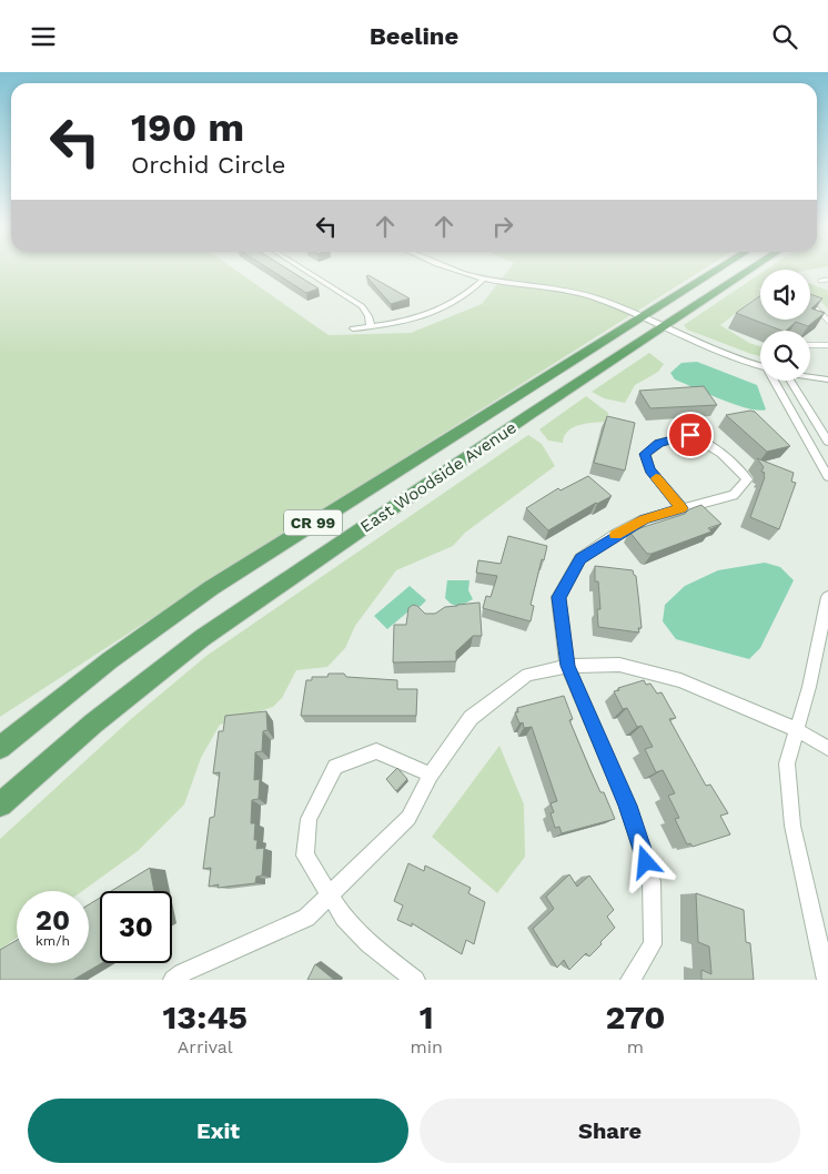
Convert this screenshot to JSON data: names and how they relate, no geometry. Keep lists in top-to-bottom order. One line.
{"streets":{"main road":["East Woodside Avenue","CR 99"]},"page":{"header":"Beeline","turn":["190 m","Orchid Circle"],"speed":"20 km/h","limit":"30","eta":["13:45","Arrival","1","min","270","m"],"buttons":["Exit","Share"]}}
